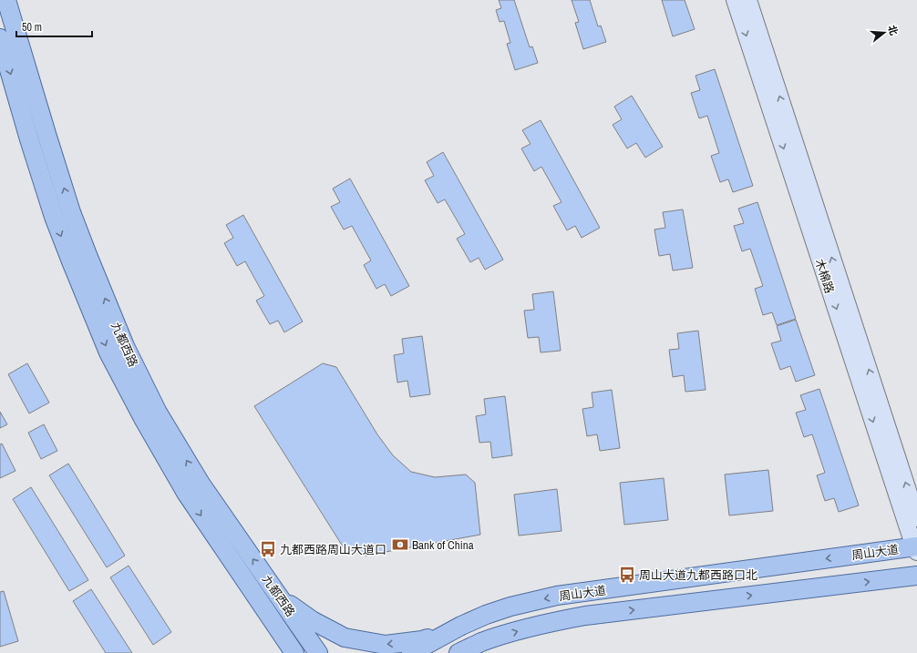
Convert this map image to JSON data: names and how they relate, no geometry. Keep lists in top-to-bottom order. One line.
{"streets":{"main road":["木棉路","九都西路","周山大道"]},"crossings":[["木棉路","周山大道"]],"places":{"bank":["Bank of China"],"bus stop":["九都西路周山大道口","周山大道九都西路口北"]},"scale_bar":"50 m","north":"right"}
